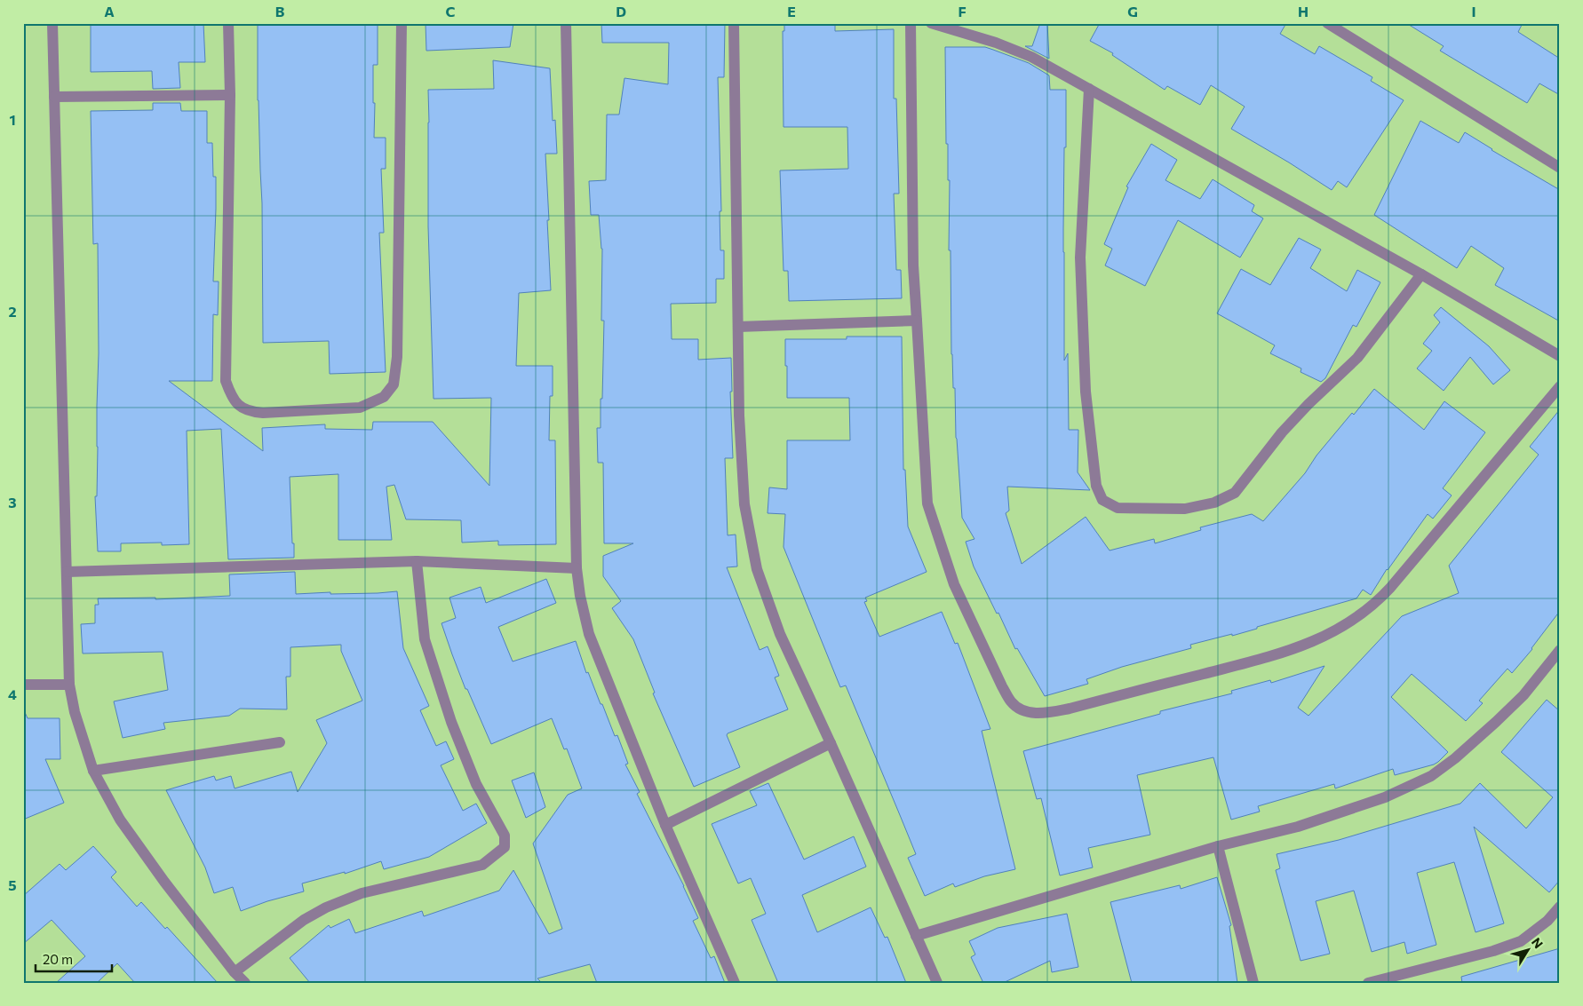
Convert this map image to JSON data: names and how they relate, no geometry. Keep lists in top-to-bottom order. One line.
{"scale_bar":"20 m","north":"top right","grid":{"columns":["A","B","C","D","E","F","G","H","I"],"rows":["1","2","3","4","5"]}}
